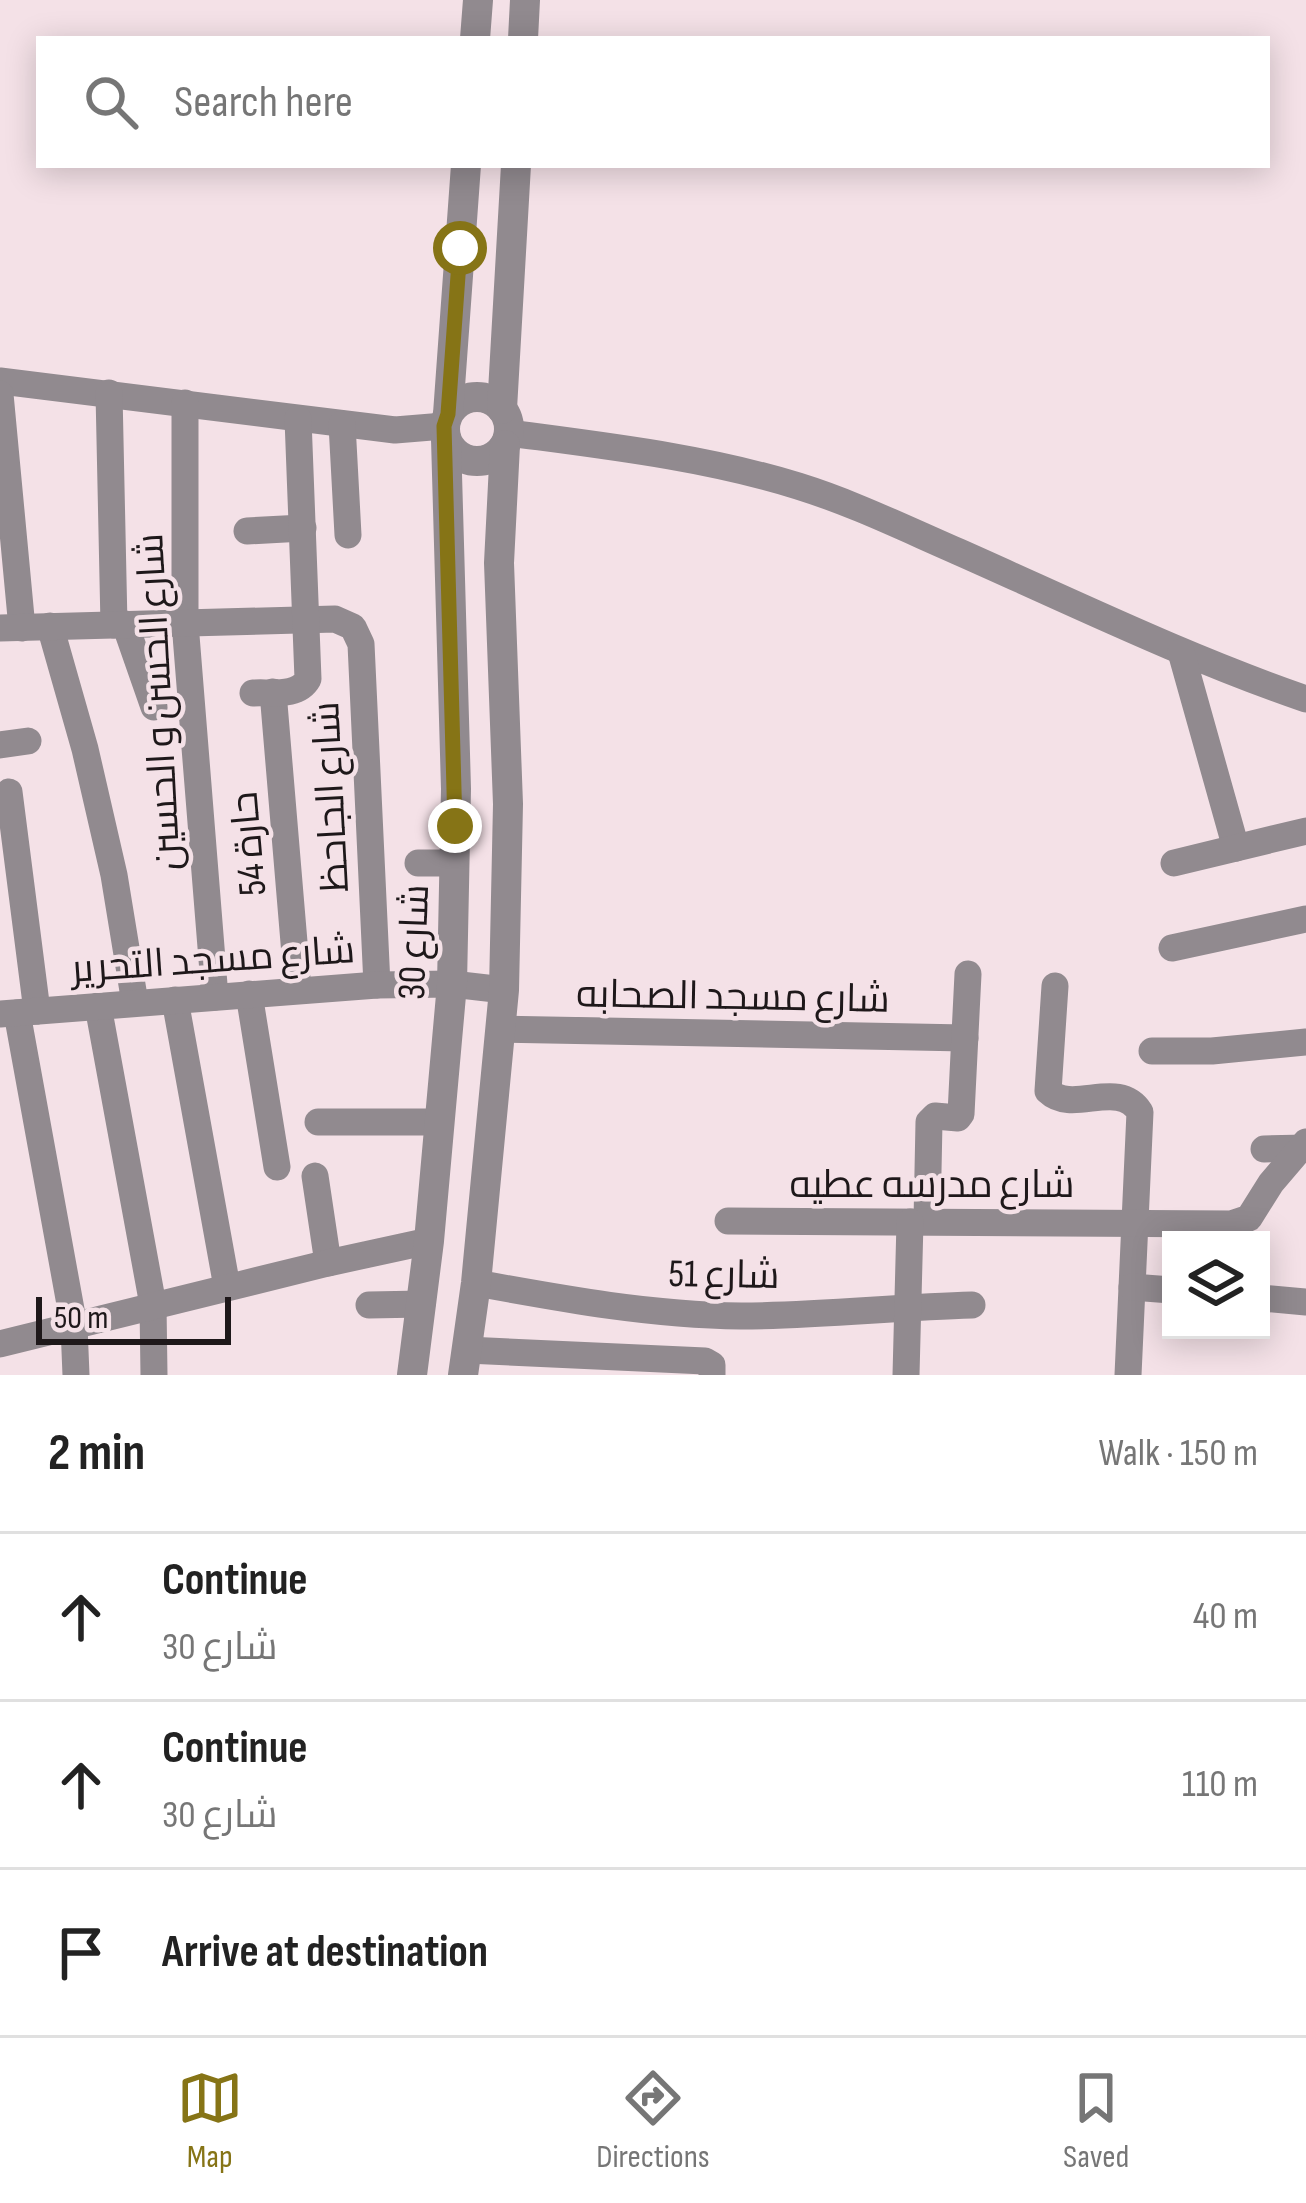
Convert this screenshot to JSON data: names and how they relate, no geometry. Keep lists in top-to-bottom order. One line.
{"streets":{"street":["شارع الحسن و الحسين","شارع الجاحظ","حارة 54","شارع 30","شارع مسجد التحرير","شارع مسجد الصحابه","شارع مدرسه عطيه","شارع 51"]},"crossings":[["شارع الحسن و الحسين","شارع مسجد التحرير"],["شارع الجاحظ","حارة 54"],["شارع الجاحظ","شارع مسجد التحرير"],["حارة 54","شارع مسجد التحرير"],["شارع 30","شارع مسجد التحرير"]],"scale_bar":"50 m","page":{"search":"Search here","scale":"50 m","heading":["2 min","Walk · 150 m"],"list":[["Continue","شارع 30","40 m"],["Continue","شارع 30","110 m"],"Arrive at destination"],"nav":["Map","Directions","Saved"]}}
